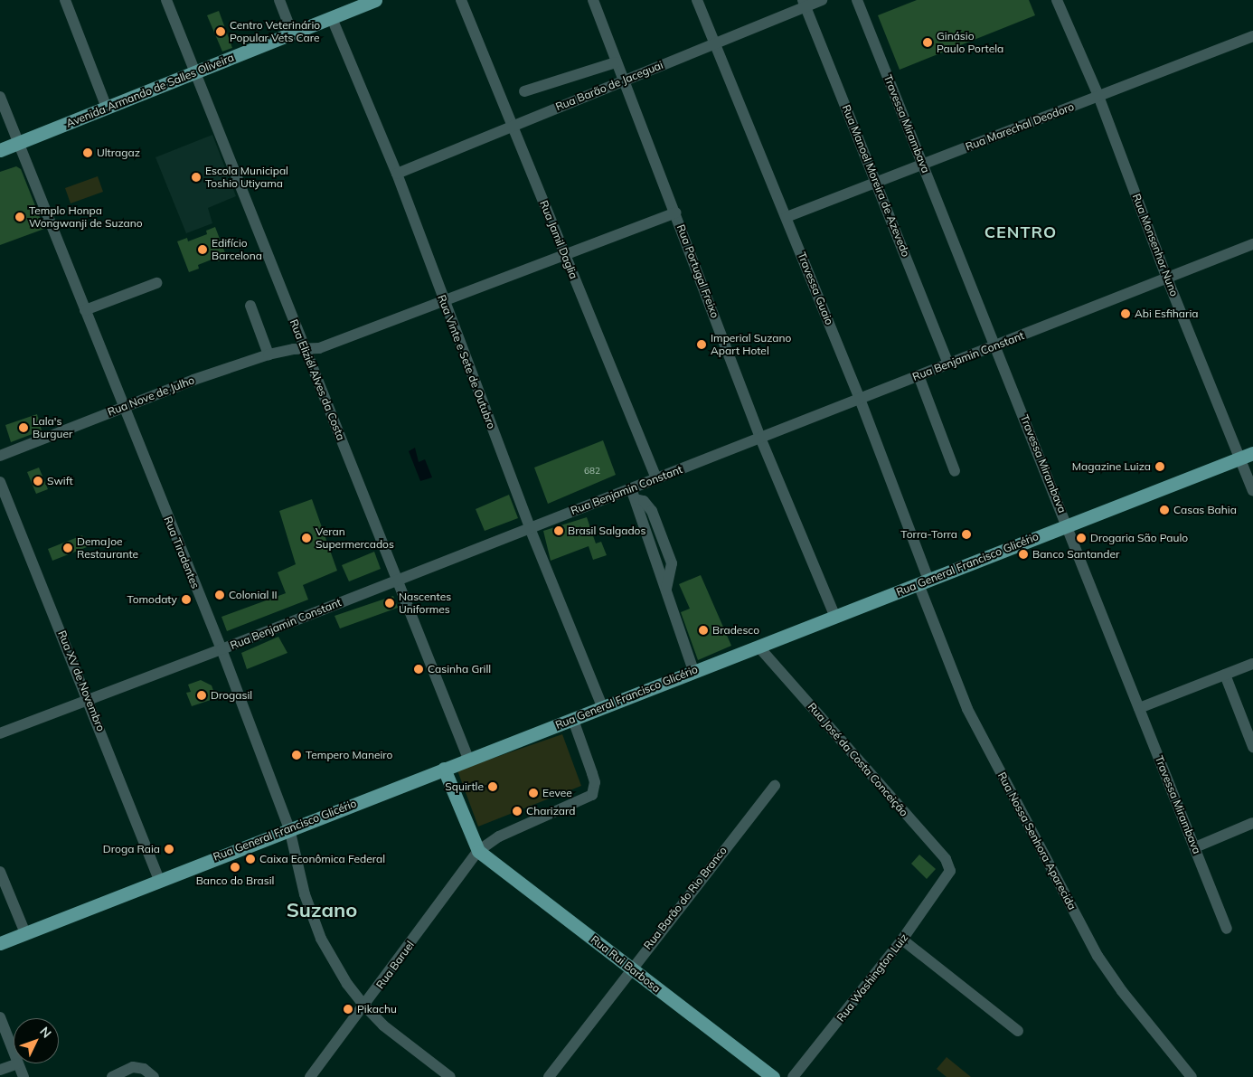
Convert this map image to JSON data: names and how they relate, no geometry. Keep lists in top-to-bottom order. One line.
{"streets":{"main road":["Avenida Armando de Salles Oliveira","Rua General Francisco Glicério","Rua Rui Barbosa"],"street":["Rua Barão de Jaceguai","Travessa Mirambava","Rua Marechal Deodoro","Rua Manoel Moreira de Azevedo","Rua Jamil Daglia","Rua Monsenhor Nuno","Rua Portugal Freixo","Travessa Guaio","Rua Benjamin Constant","Rua Vinte e Sete de Outubro","Rua Eliziél Alves da Costa","Rua Nove de Julho","Rua Tiradentes","Rua XV de Novembro","Rua José da Costa Conceição","Rua Nossa Senhora Aparecida","Rua Barão do Rio Branco","Rua Baruel","Rua Washington Luiz"]},"crossings":[["Rua Barão de Jaceguai","Rua Manoel Moreira de Azevedo"],["Rua Barão de Jaceguai","Rua Jamil Daglia"],["Rua Barão de Jaceguai","Rua Portugal Freixo"],["Rua Barão de Jaceguai","Travessa Guaio"],["Rua Barão de Jaceguai","Rua Vinte e Sete de Outubro"],["Avenida Armando de Salles Oliveira","Rua Vinte e Sete de Outubro"],["Avenida Armando de Salles Oliveira","Rua Eliziél Alves da Costa"],["Avenida Armando de Salles Oliveira","Rua Tiradentes"],["Travessa Mirambava","Rua Marechal Deodoro"],["Travessa Mirambava","Rua Benjamin Constant"],["Travessa Mirambava","Rua General Francisco Glicério"],["Rua Marechal Deodoro","Rua Manoel Moreira de Azevedo"],["Rua Marechal Deodoro","Rua Monsenhor Nuno"],["Rua Marechal Deodoro","Travessa Guaio"],["Rua Manoel Moreira de Azevedo","Rua Benjamin Constant"],["Rua Jamil Daglia","Rua Benjamin Constant"],["Rua Jamil Daglia","Rua Nove de Julho"],["Rua Monsenhor Nuno","Rua Benjamin Constant"],["Rua Monsenhor Nuno","Rua General Francisco Glicério"],["Rua Portugal Freixo","Rua Benjamin Constant"],["Rua Portugal Freixo","Rua Nove de Julho"],["Rua Portugal Freixo","Rua General Francisco Glicério"],["Travessa Guaio","Rua Benjamin Constant"],["Travessa Guaio","Rua General Francisco Glicério"],["Travessa Guaio","Rua Nossa Senhora Aparecida"],["Rua Benjamin Constant","Rua Vinte e Sete de Outubro"],["Rua Benjamin Constant","Rua Eliziél Alves da Costa"],["Rua Benjamin Constant","Rua Tiradentes"],["Rua Benjamin Constant","Rua XV de Novembro"],["Rua Vinte e Sete de Outubro","Rua Nove de Julho"],["Rua Vinte e Sete de Outubro","Rua General Francisco Glicério"],["Rua Eliziél Alves da Costa","Rua Nove de Julho"],["Rua Eliziél Alves da Costa","Rua General Francisco Glicério"],["Rua Nove de Julho","Rua Tiradentes"],["Rua Tiradentes","Rua General Francisco Glicério"],["Rua Tiradentes","Rua Baruel"],["Rua General Francisco Glicério","Rua XV de Novembro"],["Rua General Francisco Glicério","Rua José da Costa Conceição"],["Rua General Francisco Glicério","Rua Nossa Senhora Aparecida"],["Rua General Francisco Glicério","Rua Baruel"],["Rua José da Costa Conceição","Rua Washington Luiz"],["Rua Barão do Rio Branco","Rua Rui Barbosa"],["Rua Rui Barbosa","Rua Baruel"]],"districts":["CENTRO","Suzano"],"places":["Centro Veterinário Popular Vets Care","Ginásio Paulo Portela","Ultragaz","Escola Municipal Toshio Utiyama","Templo Honpa Wongwanji de Suzano","Edifício Barcelona","Abi Esfiharia","Imperial Suzano Apart Hotel","Lala's Burguer","Magazine Luiza","Swift","Casas Bahia","Brasil Salgados","Torra-Torra","Veran Supermercados","Drogaria São Paulo","DemaJoe Restaurante","Banco Santander","Colonial II","Tomodaty","Nascentes Uniformes","Bradesco","Casinha Grill","Drogasil","Tempero Maneiro","Squirtle","Eevee","Charizard","Droga Raia","Caixa Econômica Federal","Banco do Brasil","Pikachu"],"house_numbers":["682"],"north":"top right"}
